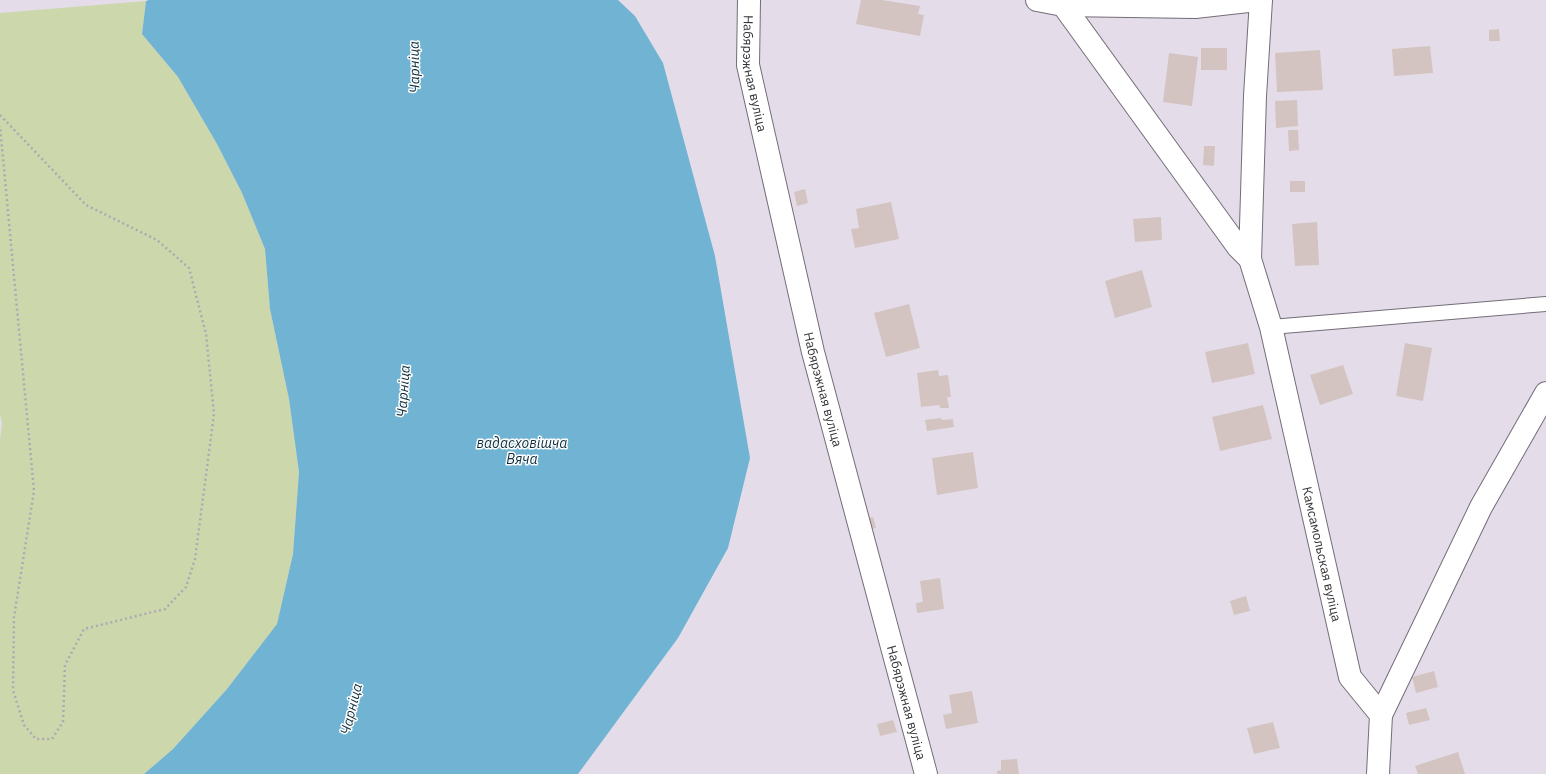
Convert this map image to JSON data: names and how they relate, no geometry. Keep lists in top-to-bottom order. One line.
{"streets":{"street":["Набярэжная вуліца","Камсамольская вуліца"]},"water":["Чарніца","вадасховішча Вяча"]}
